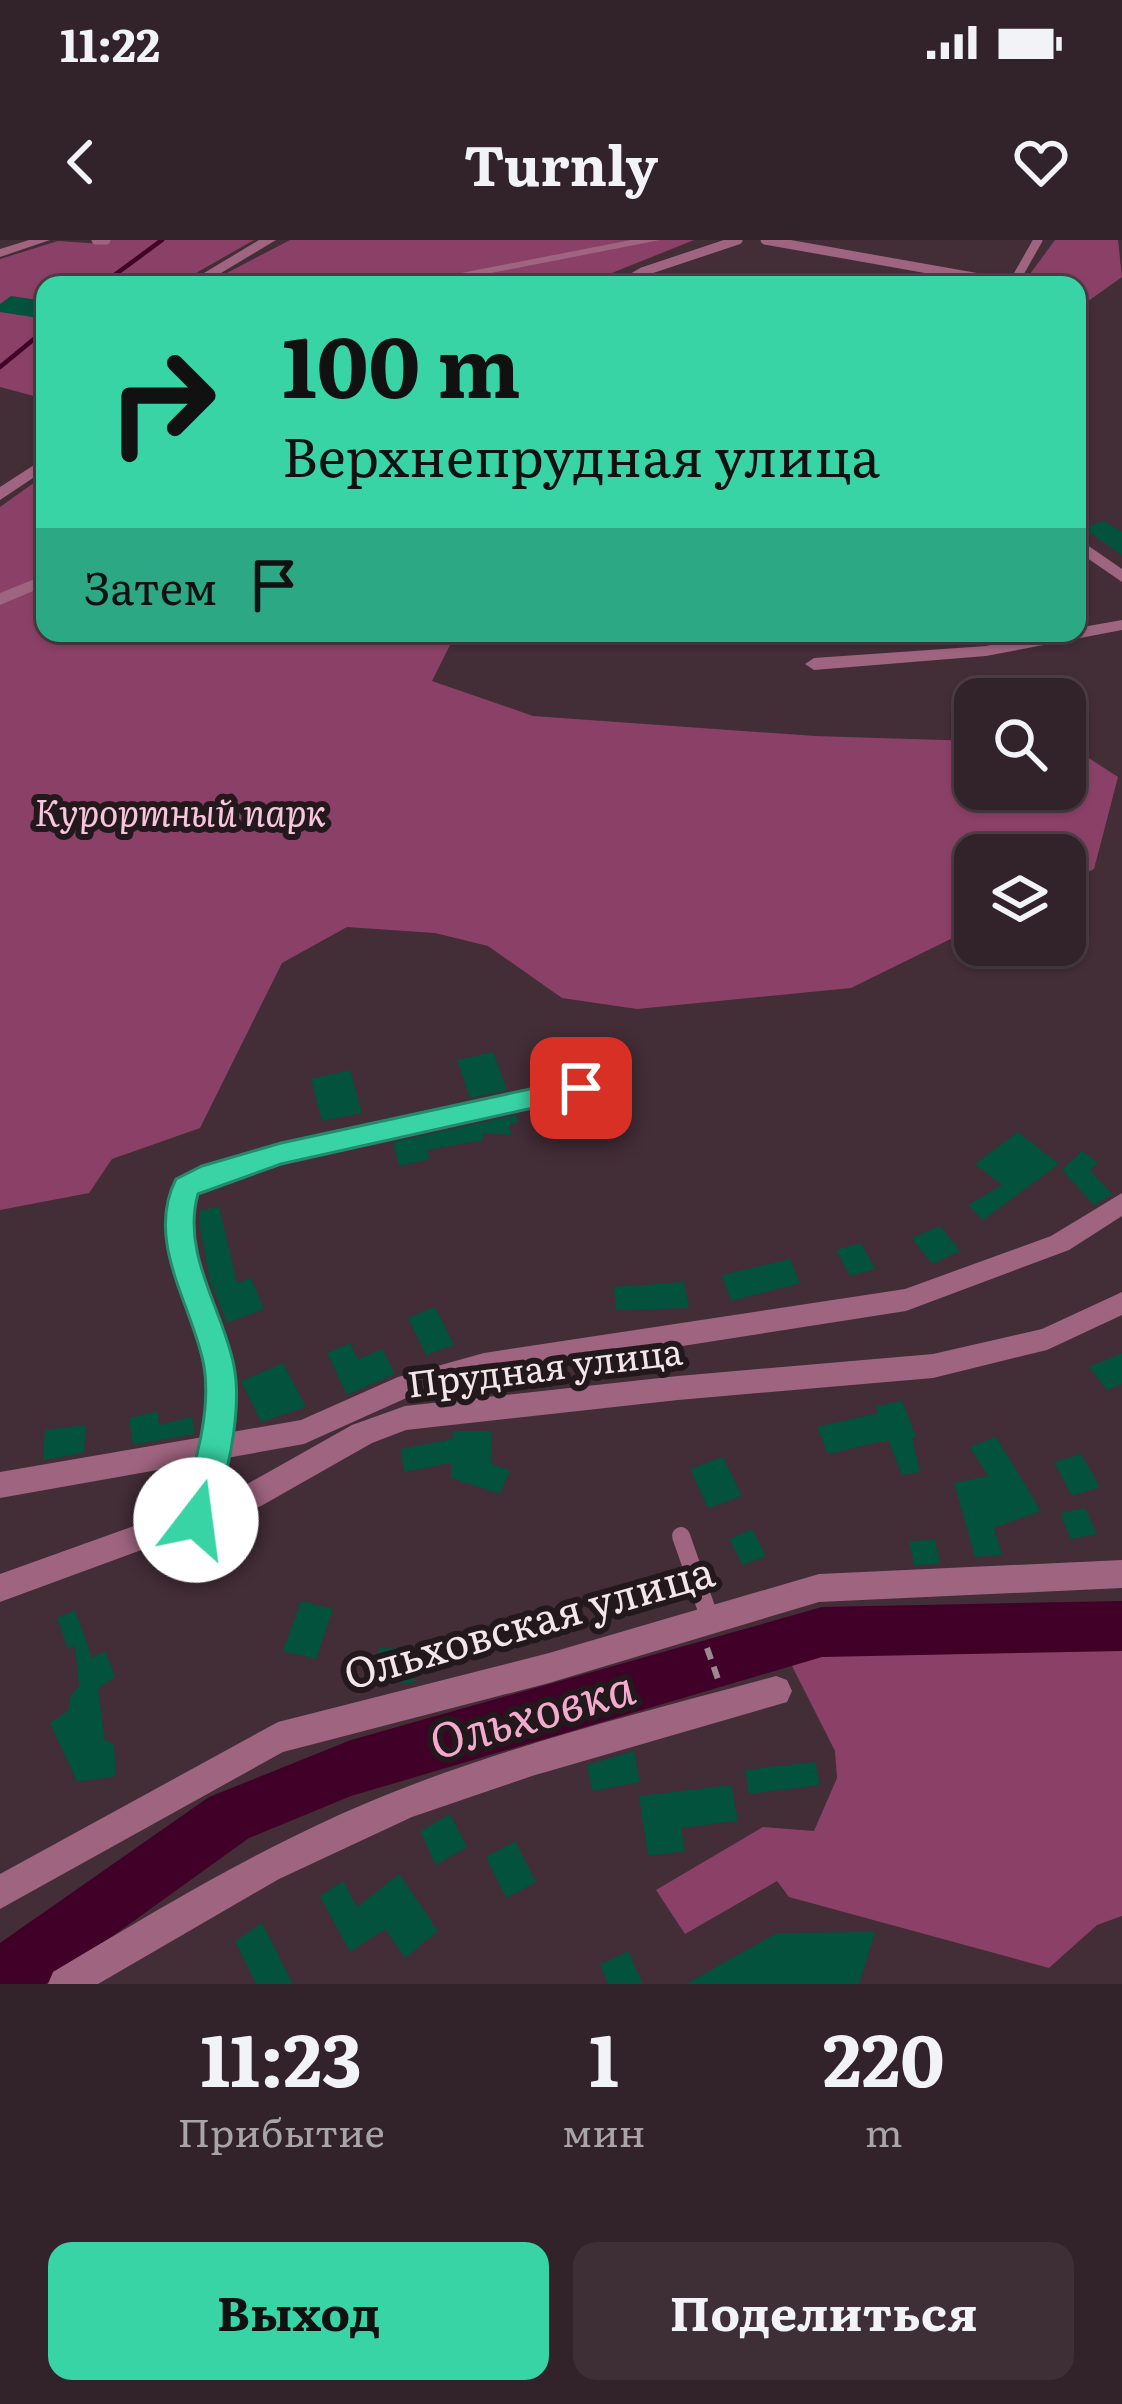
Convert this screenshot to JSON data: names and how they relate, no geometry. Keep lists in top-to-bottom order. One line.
{"streets":{"street":["Прудная улица","Ольховская улица"]},"water":["Ольховка"],"parks":["Курортный парк"],"page":{"status":"11:22","header":"Turnly","turn":["100 m","Верхнепрудная улица"],"then":"Затем","eta":["11:23","Прибытие","1","мин","220","m"],"buttons":["Выход","Поделиться"]}}
